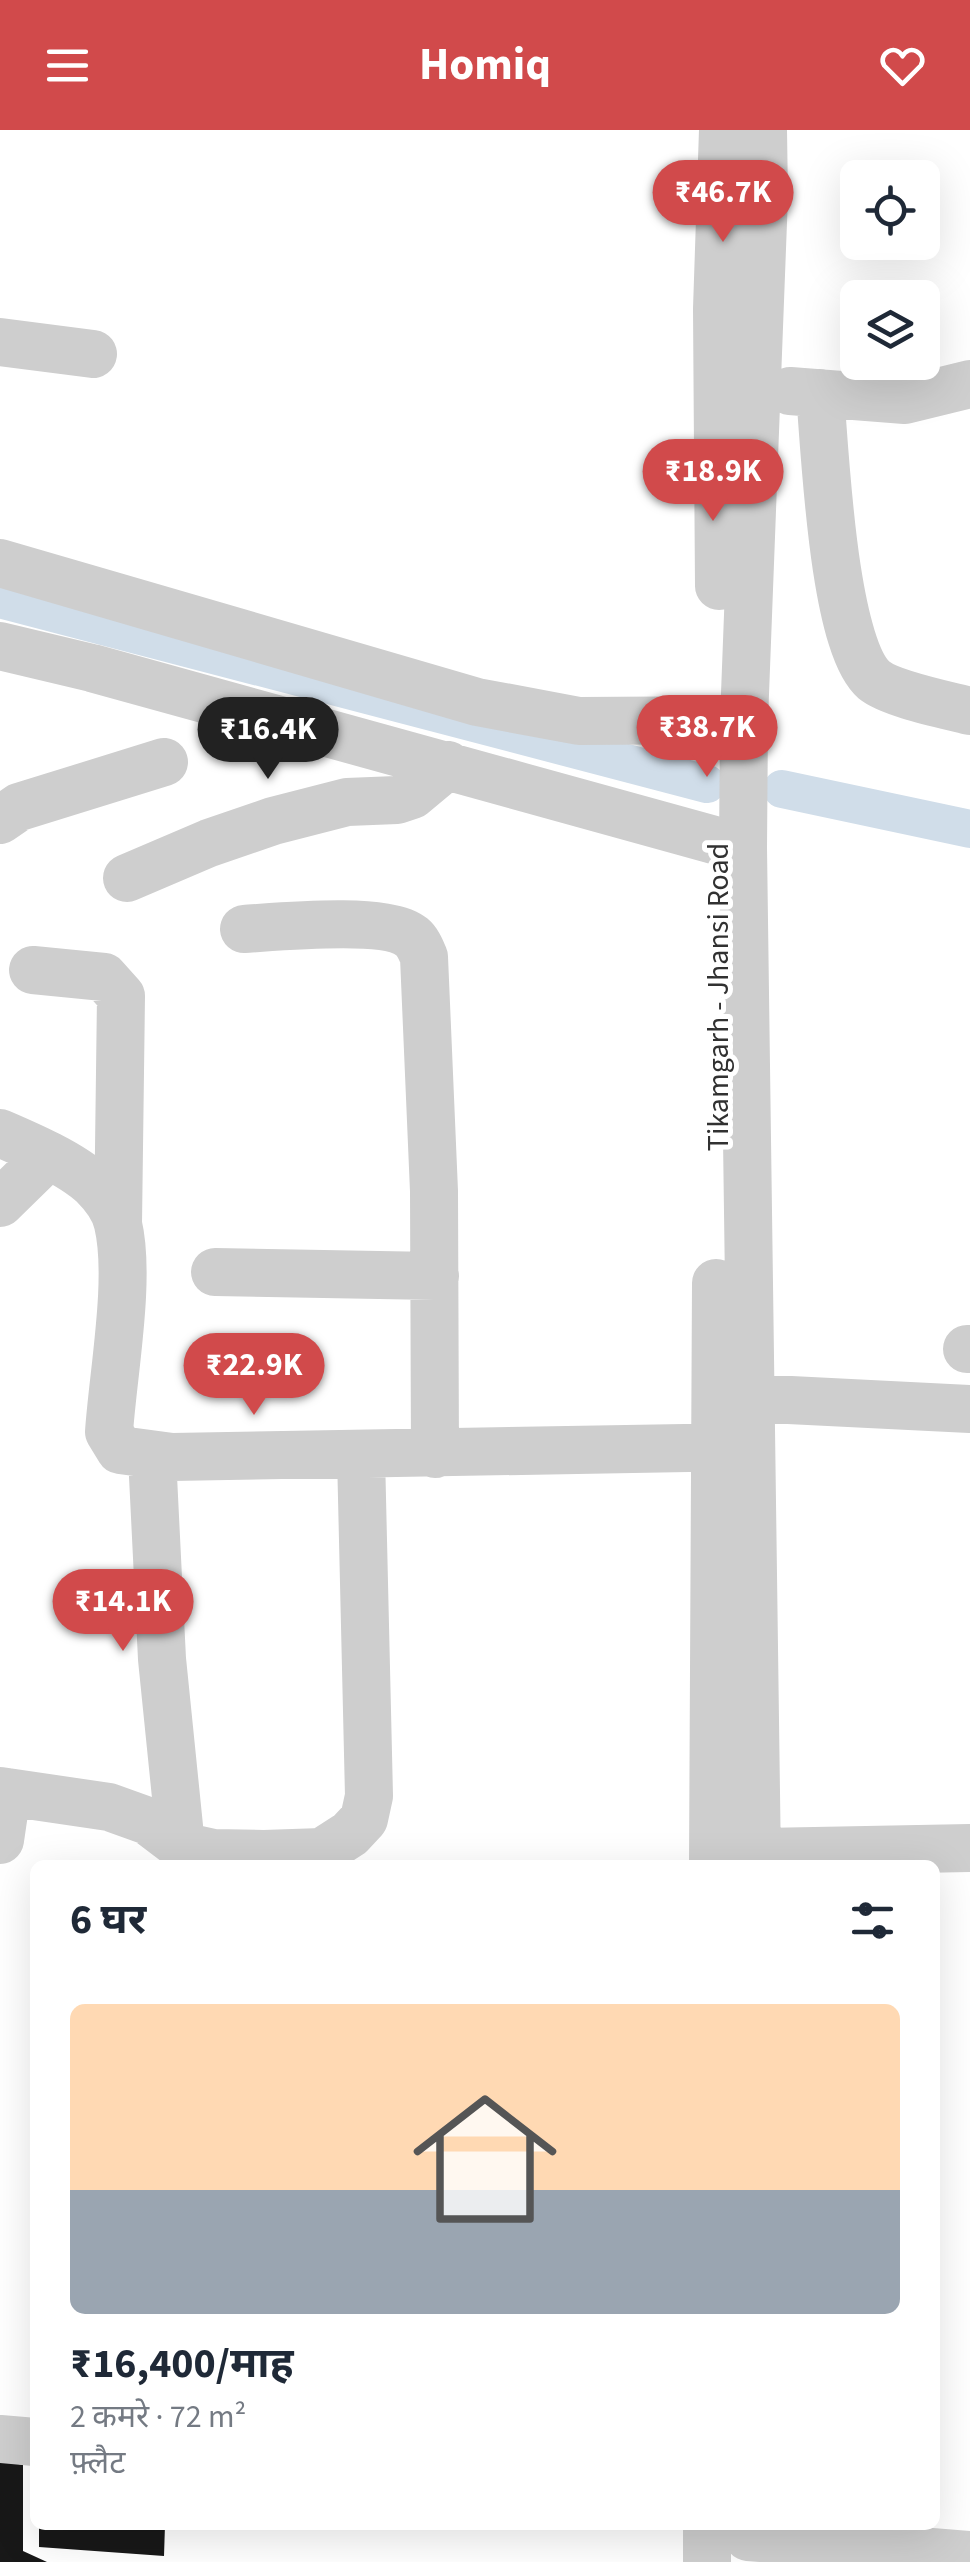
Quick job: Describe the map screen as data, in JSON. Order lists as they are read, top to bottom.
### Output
{
  "streets": {
    "street": ["Tikamgarh - Jhansi Road"]
  },
  "page": {
    "header": "Homiq",
    "price": [
      "₹46.7K",
      "₹18.9K",
      "₹38.7K",
      "₹16.4K",
      "₹22.9K",
      "₹14.1K"
    ],
    "heading": "6 घर",
    "list": [
      {
        "name": "₹16,400/माह",
        "note": "2 कमरे · 72 m² · फ़्लैट"
      }
    ]
  }
}
